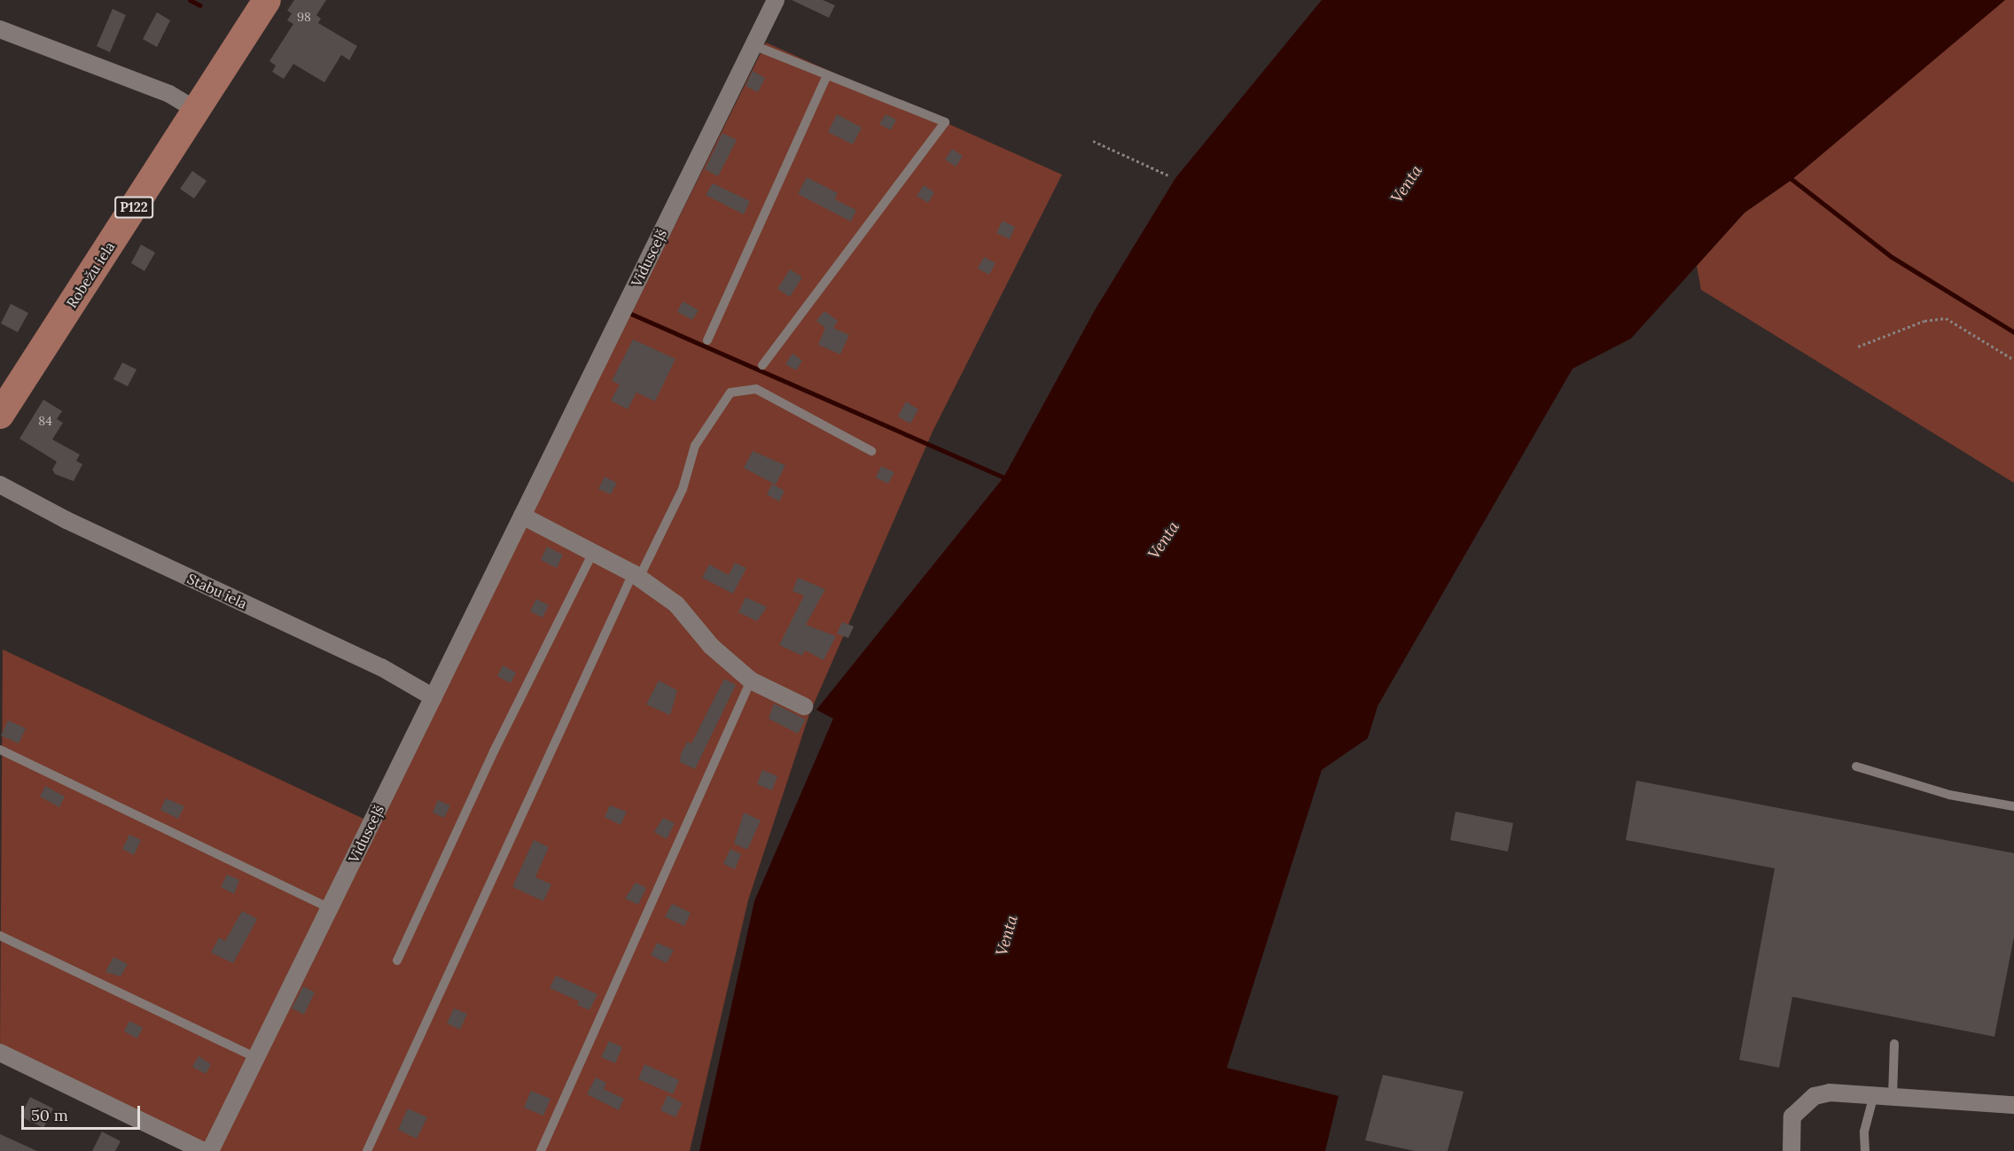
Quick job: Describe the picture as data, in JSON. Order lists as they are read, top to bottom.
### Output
{
  "streets": {
    "main road": ["P122", "Robežu iela"],
    "street": ["Vidusceļš", "Stabu iela"]
  },
  "crossings": [
    ["Vidusceļš", "Stabu iela"]
  ],
  "water": ["Venta"],
  "house_numbers": ["98", "84"],
  "scale_bar": "50 m"
}
